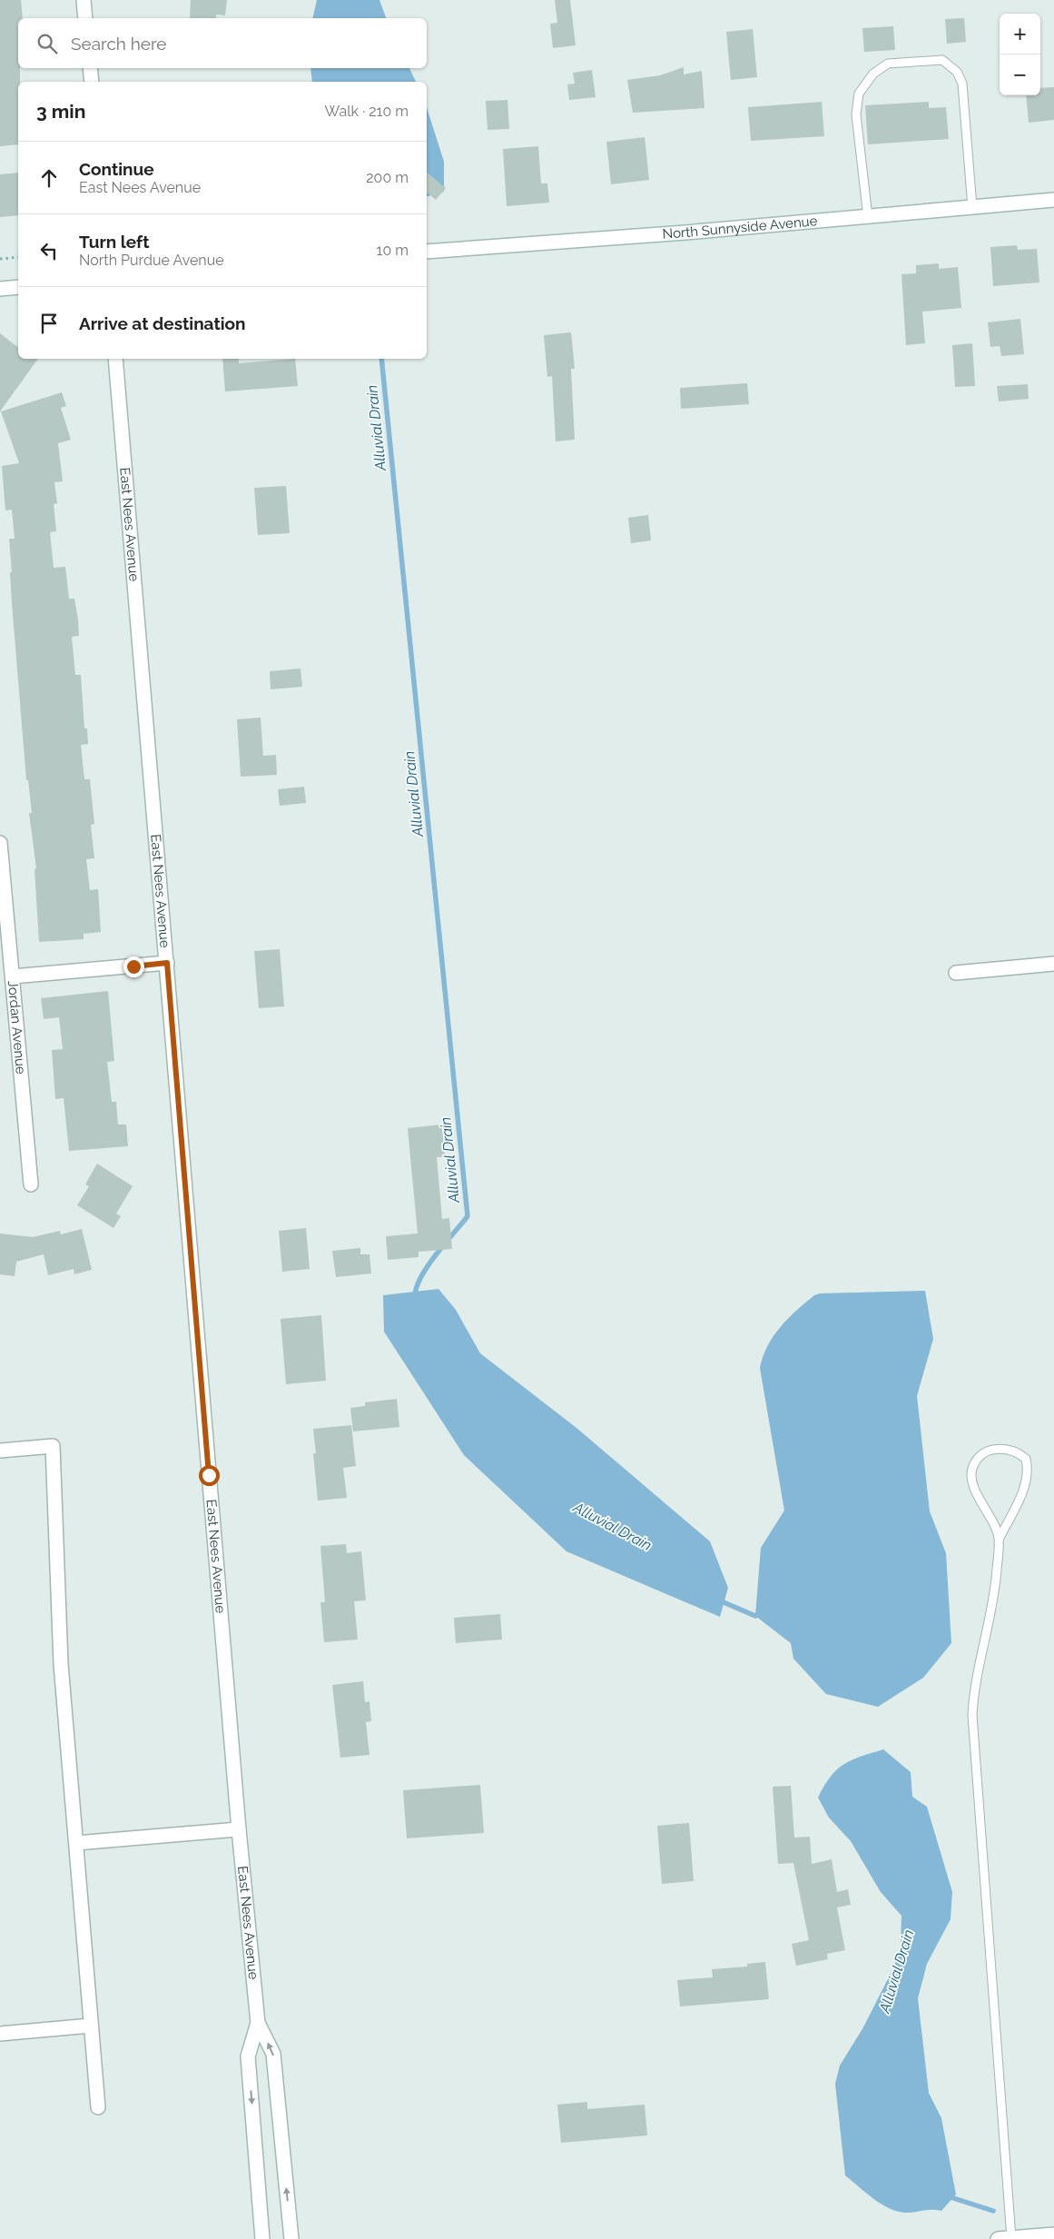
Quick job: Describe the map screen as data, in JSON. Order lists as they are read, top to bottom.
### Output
{
  "streets": {
    "main road": ["North Sunnyside Avenue", "East Nees Avenue", "Jordan Avenue"]
  },
  "water": ["Alluvial Drain"],
  "page": {
    "map_buttons": ["+", "−"],
    "search": "Search here",
    "heading": ["3 min", "Walk · 210 m"],
    "list": [
      ["Continue", "East Nees Avenue", "200 m"],
      ["Turn left", "North Purdue Avenue", "10 m"],
      "Arrive at destination"
    ]
  }
}
